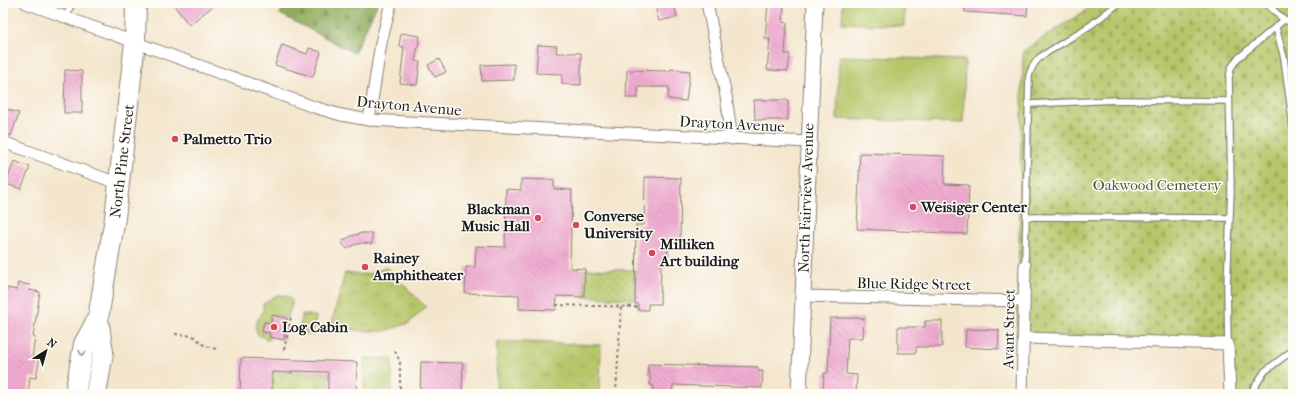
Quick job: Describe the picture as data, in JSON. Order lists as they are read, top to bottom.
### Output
{
  "streets": {
    "highway": ["North Pine Street"],
    "street": [
      "Drayton Avenue",
      "North Fairview Avenue",
      "Blue Ridge Street",
      "Avant Street"
    ]
  },
  "crossings": [
    ["Drayton Avenue", "North Pine Street"],
    ["Drayton Avenue", "North Fairview Avenue"],
    ["North Fairview Avenue", "Blue Ridge Street"],
    ["Blue Ridge Street", "Avant Street"]
  ],
  "parks": ["Oakwood Cemetery"],
  "places": [
    "Palmetto Trio",
    "Weisiger Center",
    "Blackman Music Hall",
    "Converse University",
    "Milliken Art building",
    "Rainey Amphitheater",
    "Log Cabin"
  ],
  "north": "top right"
}
